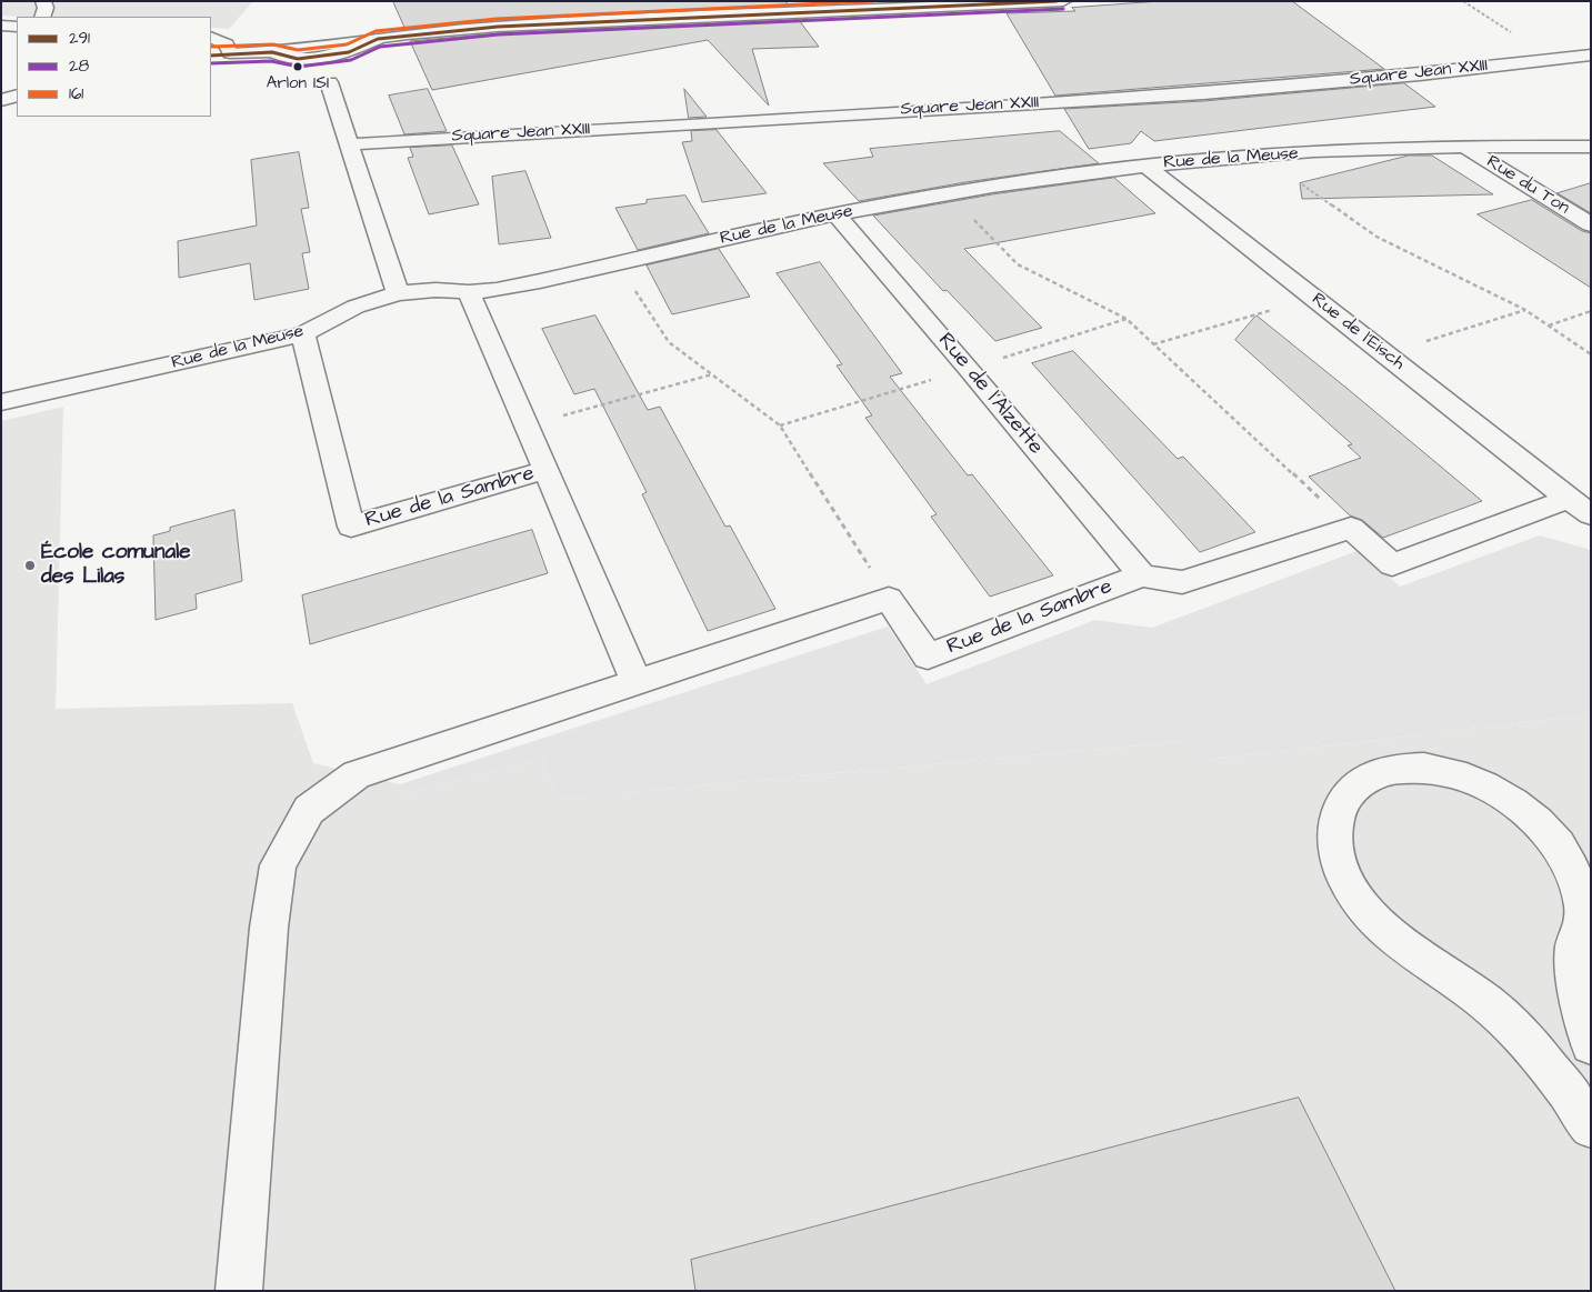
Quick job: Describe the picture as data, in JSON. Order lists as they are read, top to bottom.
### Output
{
  "streets": {
    "street": [
      "Square Jean XXIII",
      "Rue de la Meuse",
      "Rue du Ton",
      "Rue de l'Eisch",
      "Rue de l'Alzette",
      "Rue de la Sambre"
    ]
  },
  "crossings": [
    ["Rue de la Meuse", "Rue du Ton"],
    ["Rue de la Meuse", "Rue de l'Eisch"],
    ["Rue de la Meuse", "Rue de l'Alzette"],
    ["Rue de la Meuse", "Rue de la Sambre"],
    ["Rue de l'Alzette", "Rue de la Sambre"]
  ],
  "places": ["Arlon ISI", "École comunale des Lilas"],
  "lines": ["transit line 291", "transit line 161", "transit line 28"],
  "legend": ["291", "28", "161"]
}
